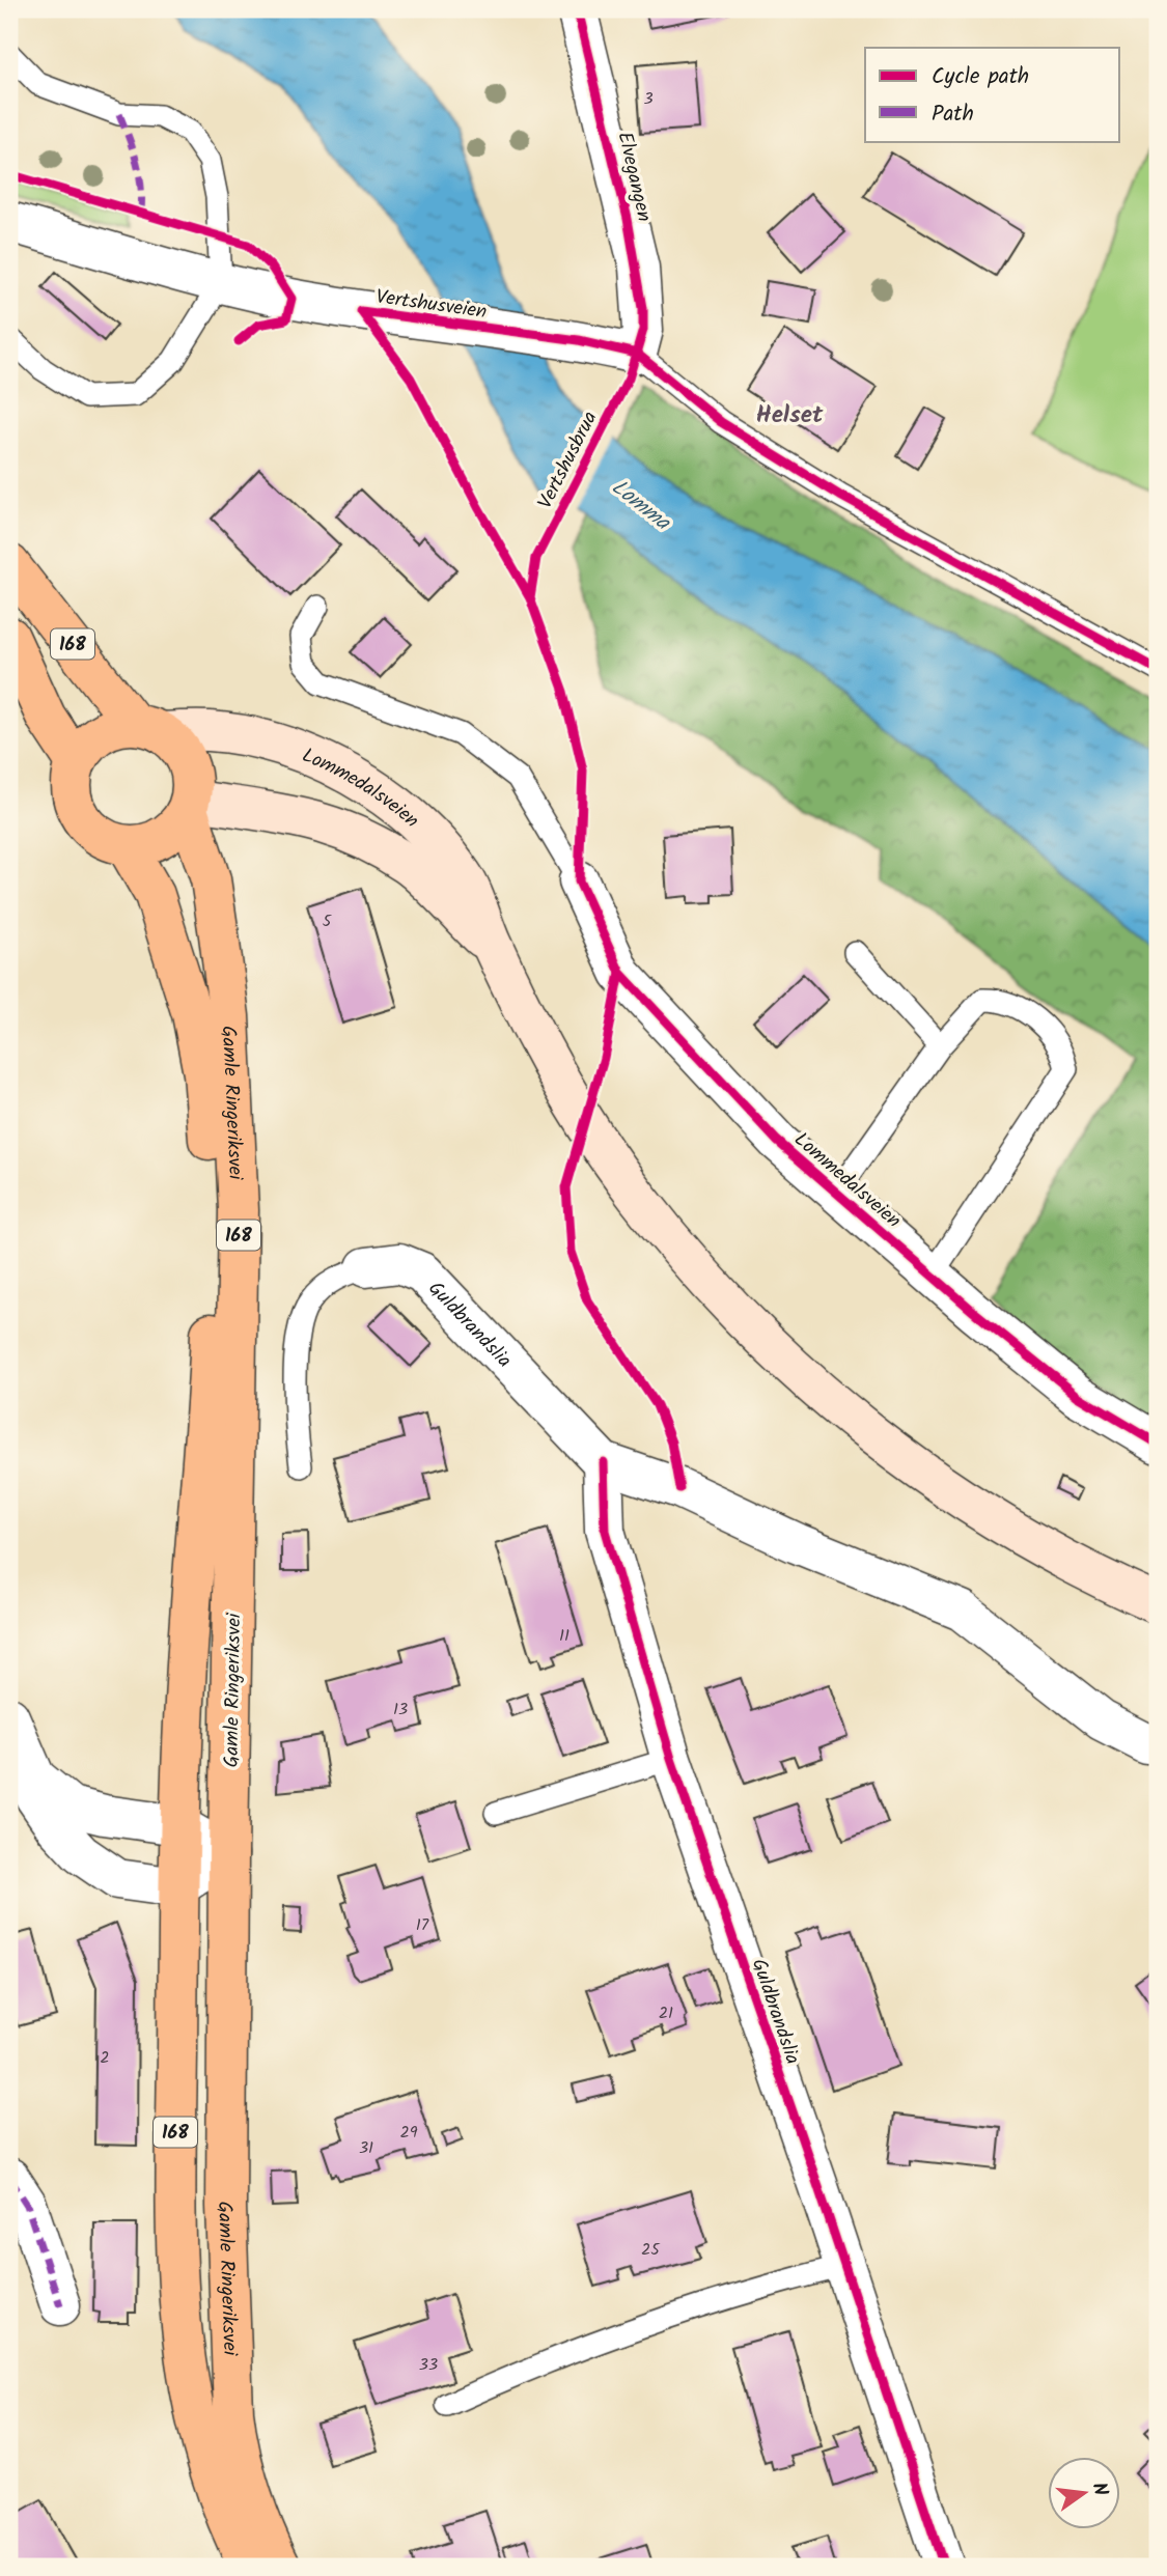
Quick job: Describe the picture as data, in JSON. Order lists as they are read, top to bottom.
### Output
{
  "streets": {
    "main road": ["168", "Lommedalsveien", "Gamle Ringeriksvei"],
    "street": ["Elvegangen", "Vertshusveien", "Guldbrandslia"],
    "cycle path": ["Vertshusbrua"]
  },
  "crossings": [
    ["Elvegangen", "Vertshusveien"],
    ["168", "Lommedalsveien"],
    ["168", "Gamle Ringeriksvei"],
    ["Lommedalsveien", "Gamle Ringeriksvei"]
  ],
  "districts": ["Helset"],
  "water": ["Lomma"],
  "house_numbers": [
    "3",
    "5",
    "11",
    "13",
    "17",
    "21",
    "2",
    "29",
    "31",
    "25",
    "33"
  ],
  "legend": ["Cycle path", "Path"],
  "north": "right"
}
